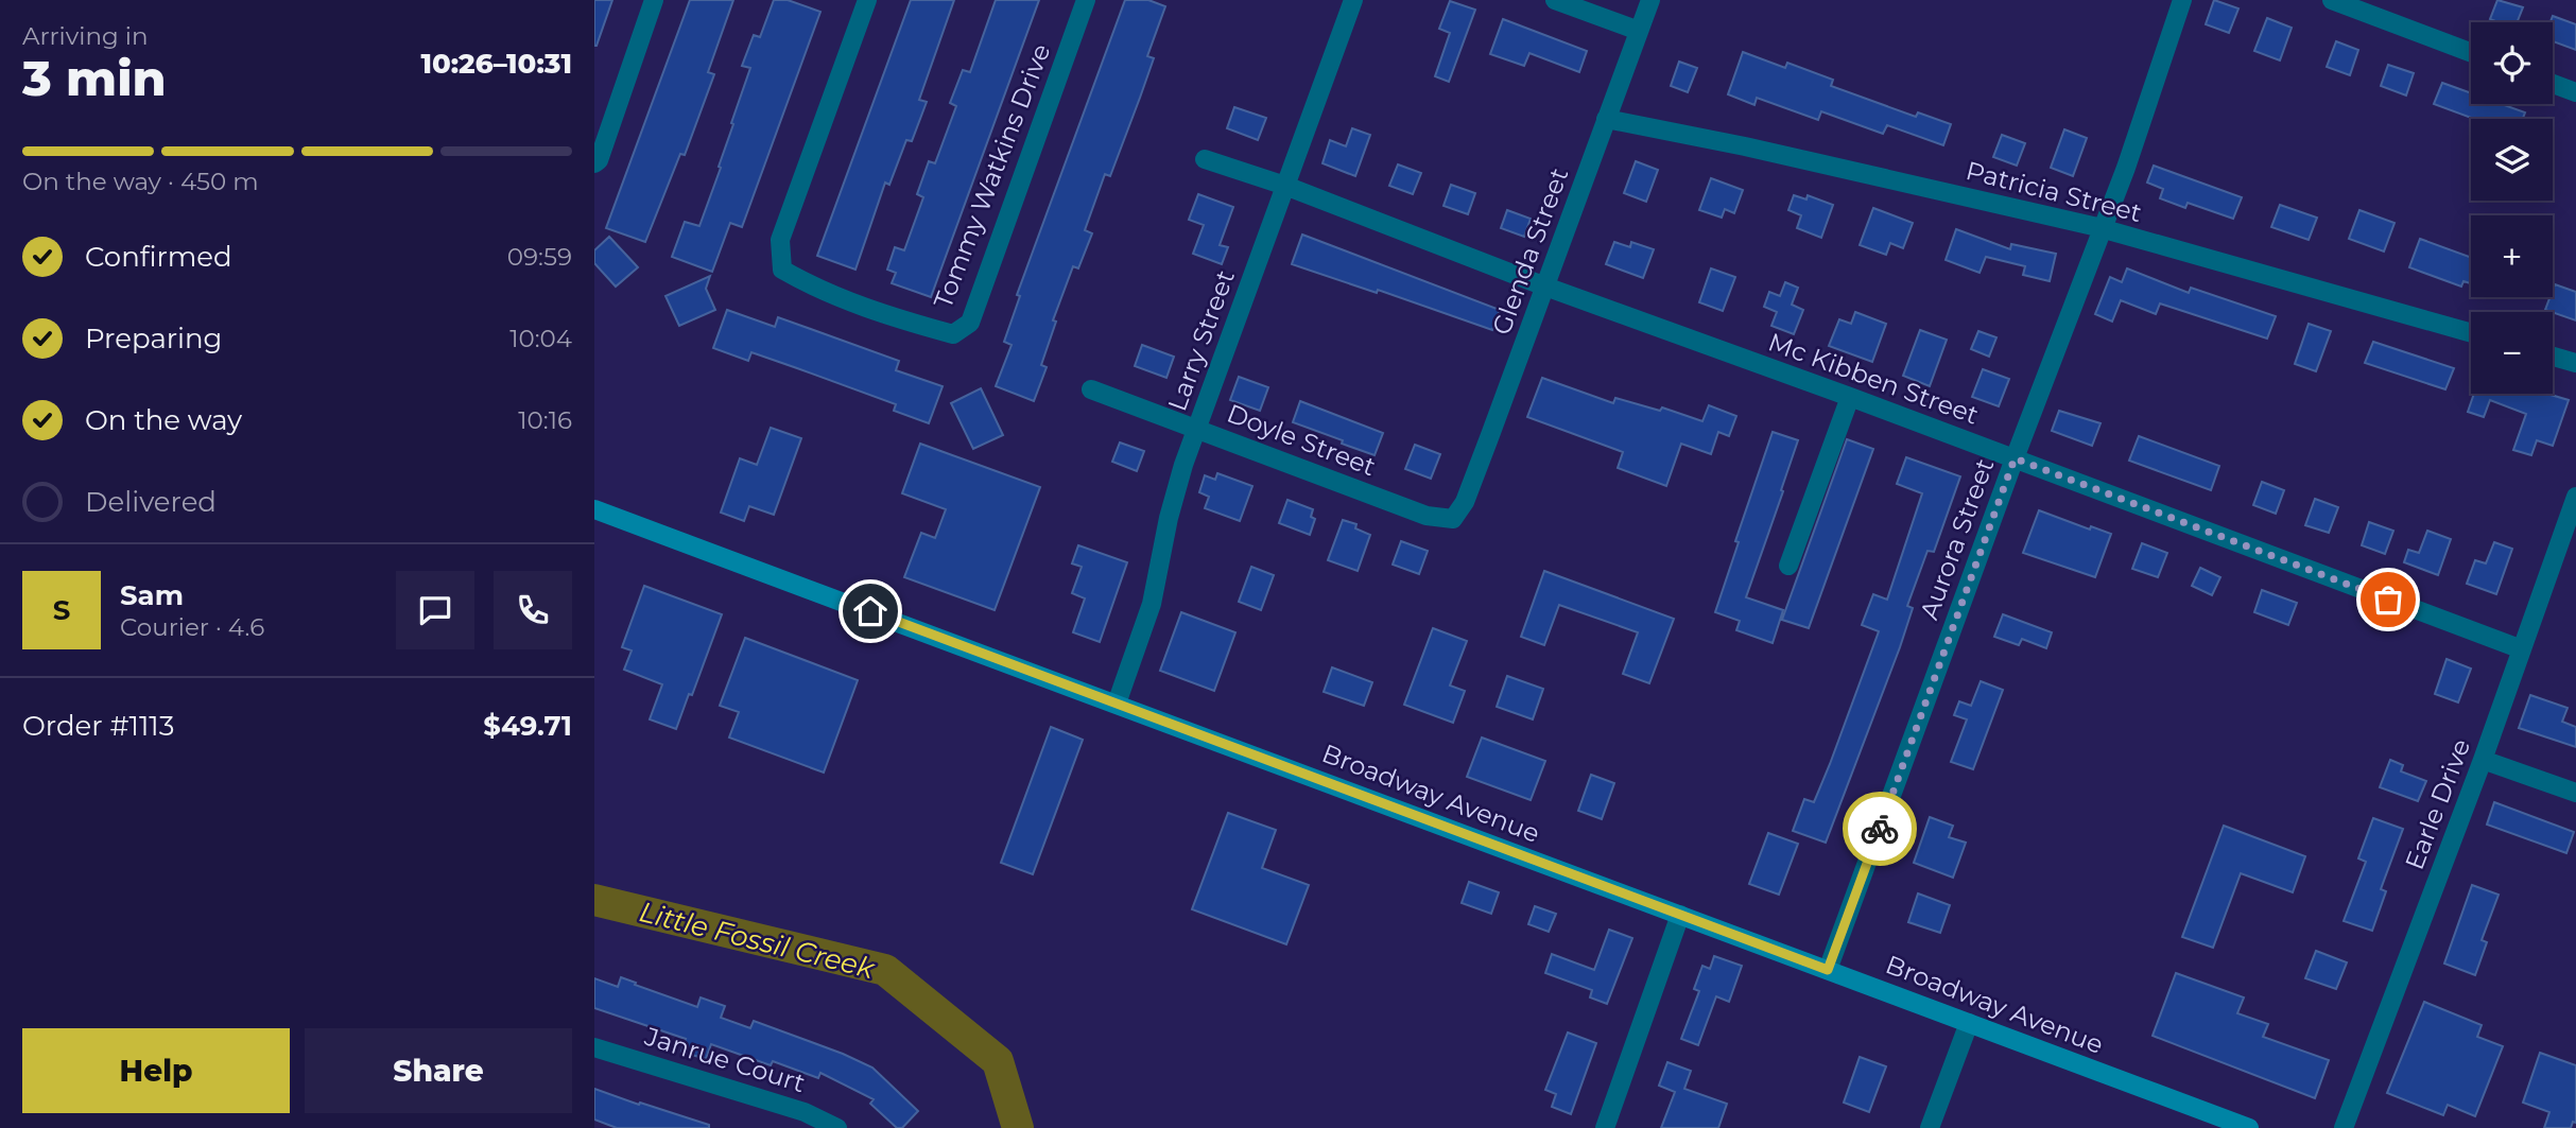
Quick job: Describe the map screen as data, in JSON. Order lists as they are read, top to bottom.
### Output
{
  "streets": {
    "main road": ["Broadway Avenue"],
    "street": [
      "Tommy Watkins Drive",
      "Patricia Street",
      "Glenda Street",
      "Larry Street",
      "Mc Kibben Street",
      "Doyle Street",
      "Aurora Street",
      "Earle Drive",
      "Janrue Court"
    ]
  },
  "crossings": [
    ["Patricia Street", "Glenda Street"],
    ["Patricia Street", "Aurora Street"],
    ["Glenda Street", "Mc Kibben Street"],
    ["Glenda Street", "Doyle Street"],
    ["Larry Street", "Mc Kibben Street"],
    ["Larry Street", "Doyle Street"],
    ["Larry Street", "Broadway Avenue"],
    ["Mc Kibben Street", "Aurora Street"],
    ["Mc Kibben Street", "Earle Drive"],
    ["Aurora Street", "Broadway Avenue"]
  ],
  "water": ["Little Fossil Creek"],
  "page": {
    "heading": ["3 min", "Arriving in", "10:26–10:31"],
    "panel": [
      "Sam",
      "Courier · 4.6",
      "Order #1113",
      "$49.71"
    ],
    "map_buttons": ["+", "−"],
    "bar": "On the way · 450 m",
    "list": [
      ["Confirmed", "09:59"],
      ["Preparing", "10:04"],
      ["On the way", "10:16"],
      "Delivered"
    ],
    "round": "S",
    "buttons": ["Help", "Share"]
  }
}
